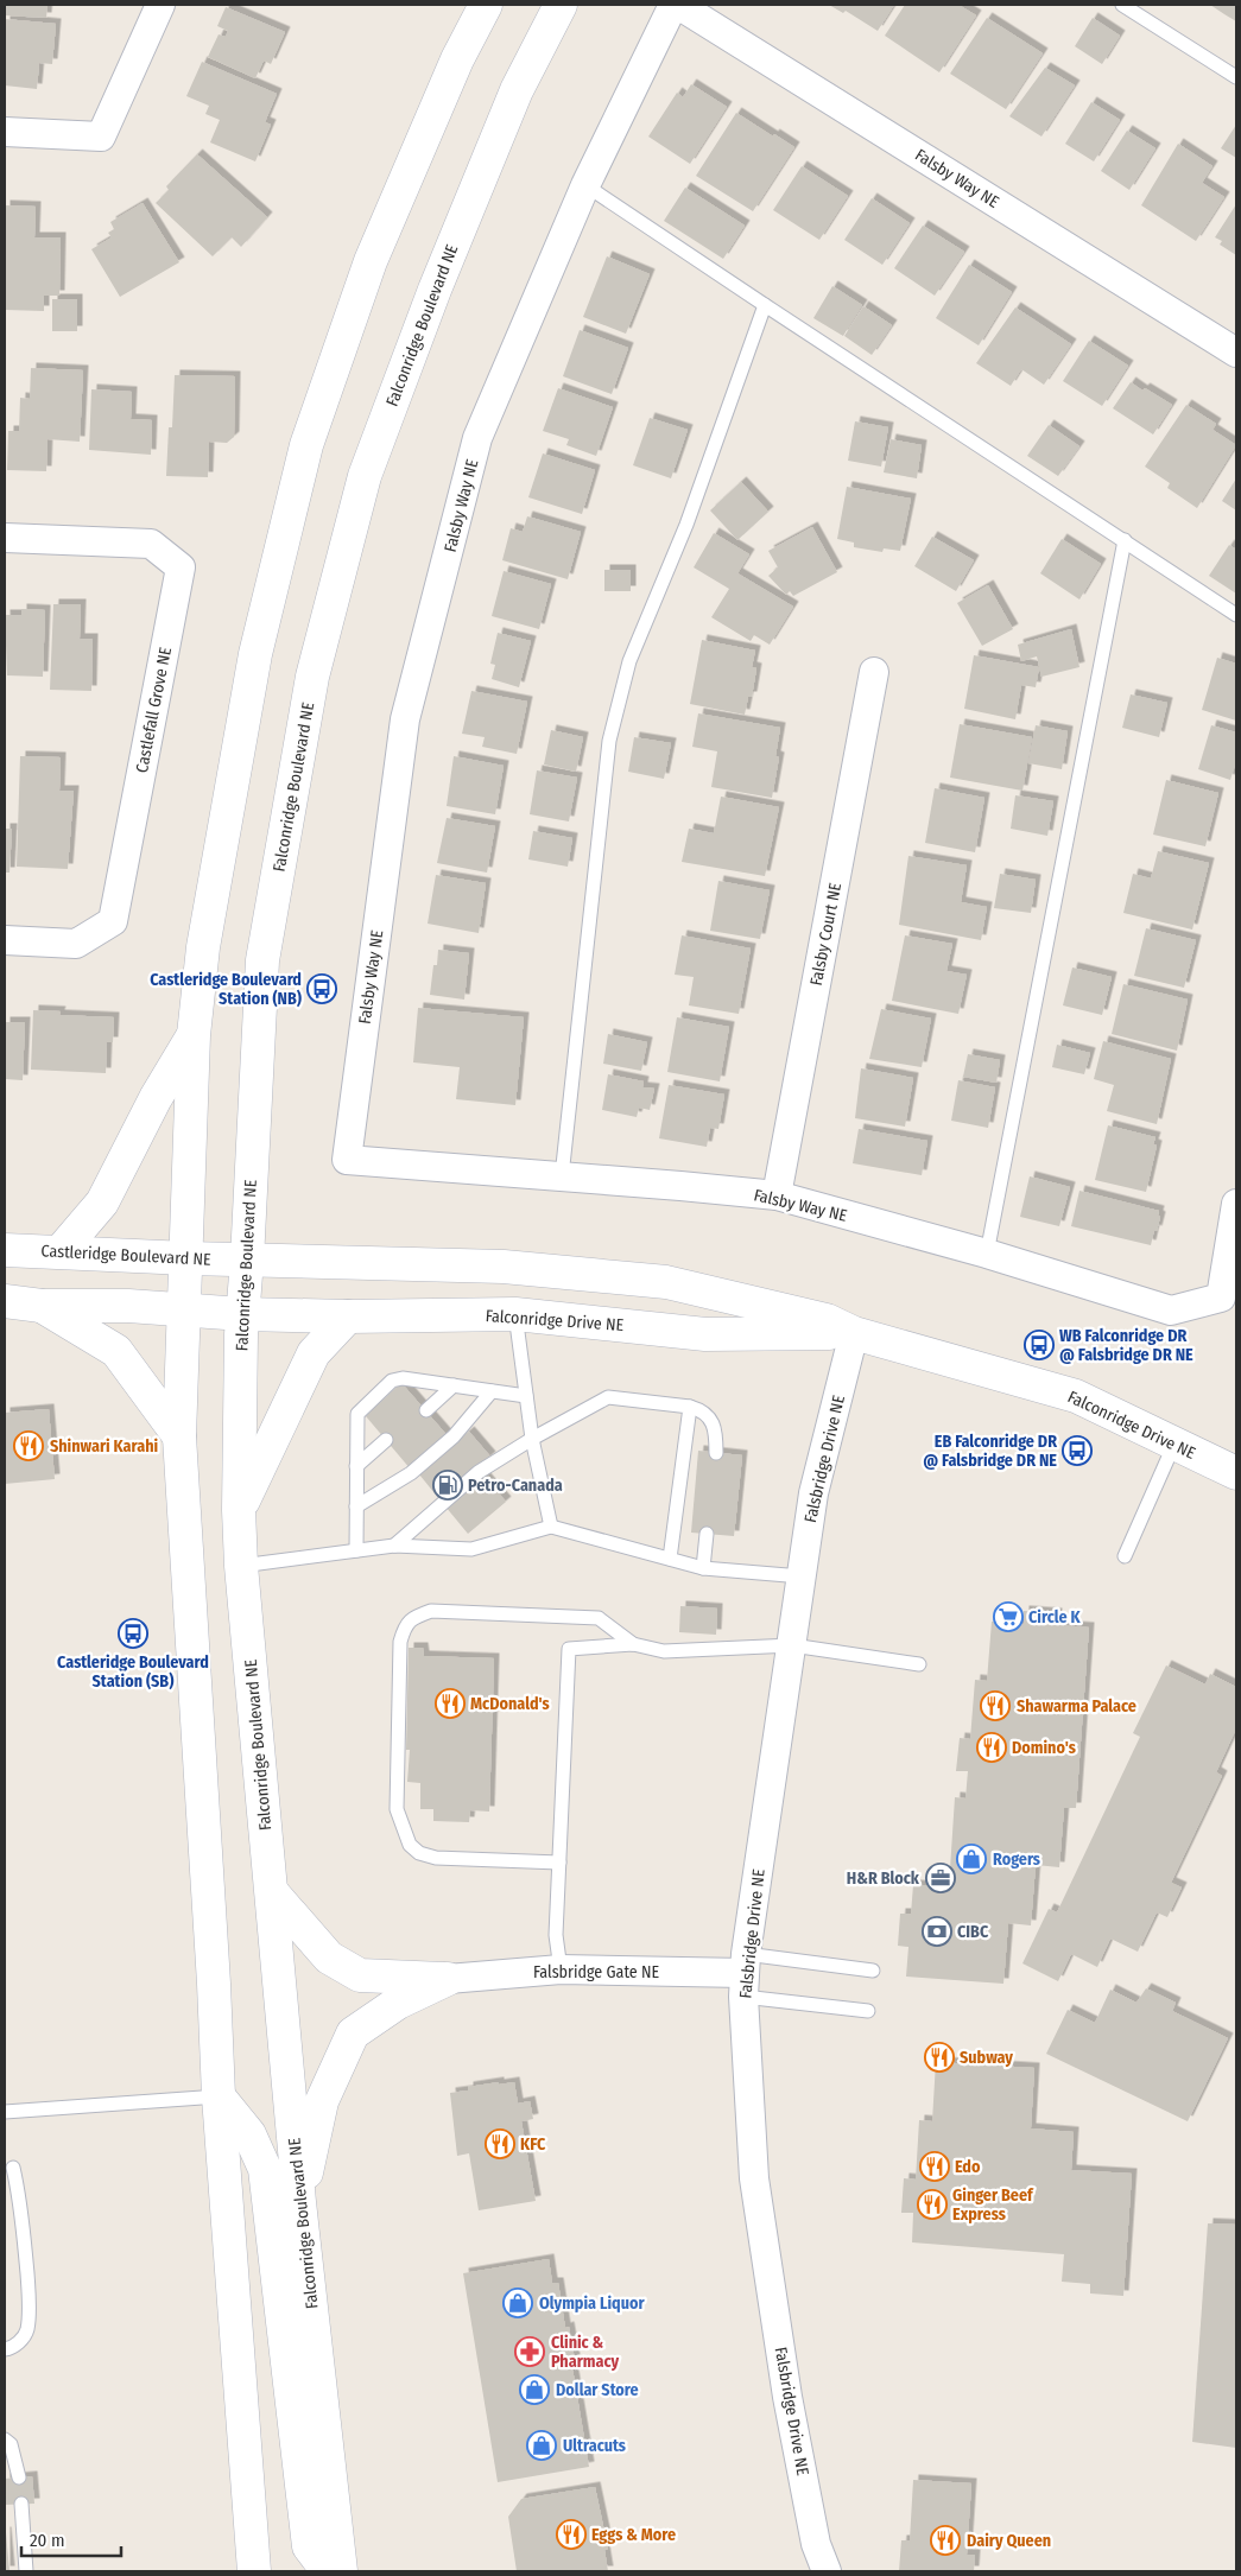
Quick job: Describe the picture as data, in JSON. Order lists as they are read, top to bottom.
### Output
{
  "streets": {
    "main road": ["Falconridge Boulevard NE", "Castleridge Boulevard NE", "Falconridge Drive NE"],
    "street": [
      "Falsby Way NE",
      "Castlefall Grove NE",
      "Falsby Court NE",
      "Falsbridge Drive NE",
      "Falsbridge Gate NE"
    ]
  },
  "crossings": [
    ["Falsby Way NE", "Falsby Court NE"],
    ["Falconridge Boulevard NE", "Castleridge Boulevard NE"],
    ["Falconridge Boulevard NE", "Falconridge Drive NE"],
    ["Castleridge Boulevard NE", "Falconridge Drive NE"],
    ["Falconridge Drive NE", "Falsbridge Drive NE"],
    ["Falsbridge Drive NE", "Falsbridge Gate NE"]
  ],
  "places": {
    "bus stop": [
      "Castleridge Boulevard Station (NB)",
      "WB Falconridge DR @ Falsbridge DR NE",
      "EB Falconridge DR @ Falsbridge DR NE",
      "Castleridge Boulevard Station (SB)"
    ],
    "restaurant": [
      "Shinwari Karahi",
      "McDonald's",
      "Shawarma Palace",
      "Domino's",
      "Subway",
      "KFC",
      "Edo",
      "Ginger Beef Express",
      "Eggs & More",
      "Dairy Queen"
    ],
    "fuel station": ["Petro-Canada"],
    "supermarket": ["Circle K"],
    "shop": [
      "Rogers",
      "Olympia Liquor",
      "Dollar Store",
      "Ultracuts"
    ],
    "office": ["H&R Block"],
    "bank": ["CIBC"],
    "pharmacy": ["Clinic & Pharmacy"]
  },
  "scale_bar": "20 m"
}
